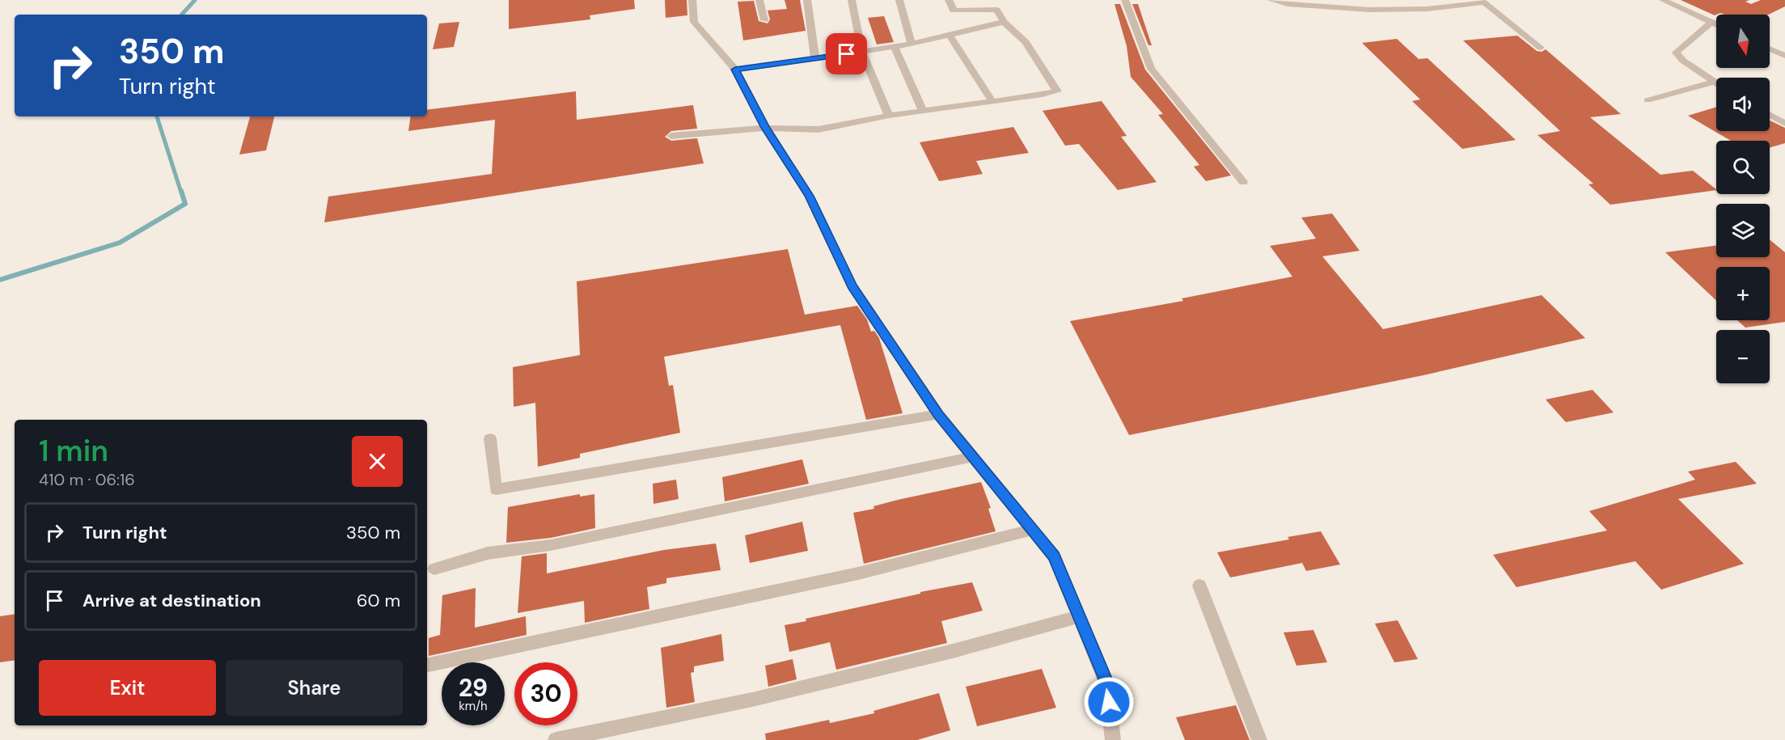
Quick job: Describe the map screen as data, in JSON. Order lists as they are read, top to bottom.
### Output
{
  "north": "bottom",
  "page": {
    "map_buttons": ["+", "−"],
    "turn": ["350 m", "Turn right"],
    "heading": ["1 min", "410 m · 06:16"],
    "list": [
      {
        "name": "Turn right",
        "value": "350 m"
      },
      {
        "name": "Arrive at destination",
        "value": "60 m"
      }
    ],
    "buttons": ["Exit", "Share"],
    "speed": "29 km/h",
    "limit": "30"
  }
}
